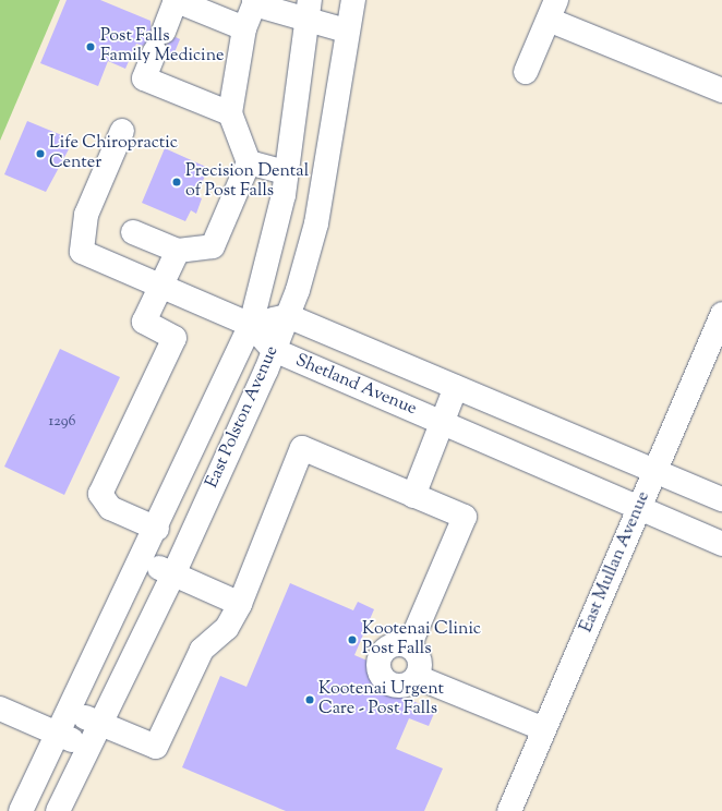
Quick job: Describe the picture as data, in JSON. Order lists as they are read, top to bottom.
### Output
{
  "streets": {
    "street": ["Shetland Avenue", "East Polston Avenue", "East Mullan Avenue"]
  },
  "crossings": [
    ["Shetland Avenue", "East Polston Avenue"],
    ["Shetland Avenue", "East Mullan Avenue"]
  ],
  "places": [
    "Post Falls Family Medicine",
    "Life Chiropractic Center",
    "Precision Dental of Post Falls",
    "Kootenai Clinic Post Falls",
    "Kootenai Urgent Care - Post Falls"
  ],
  "house_numbers": ["1296"]
}
